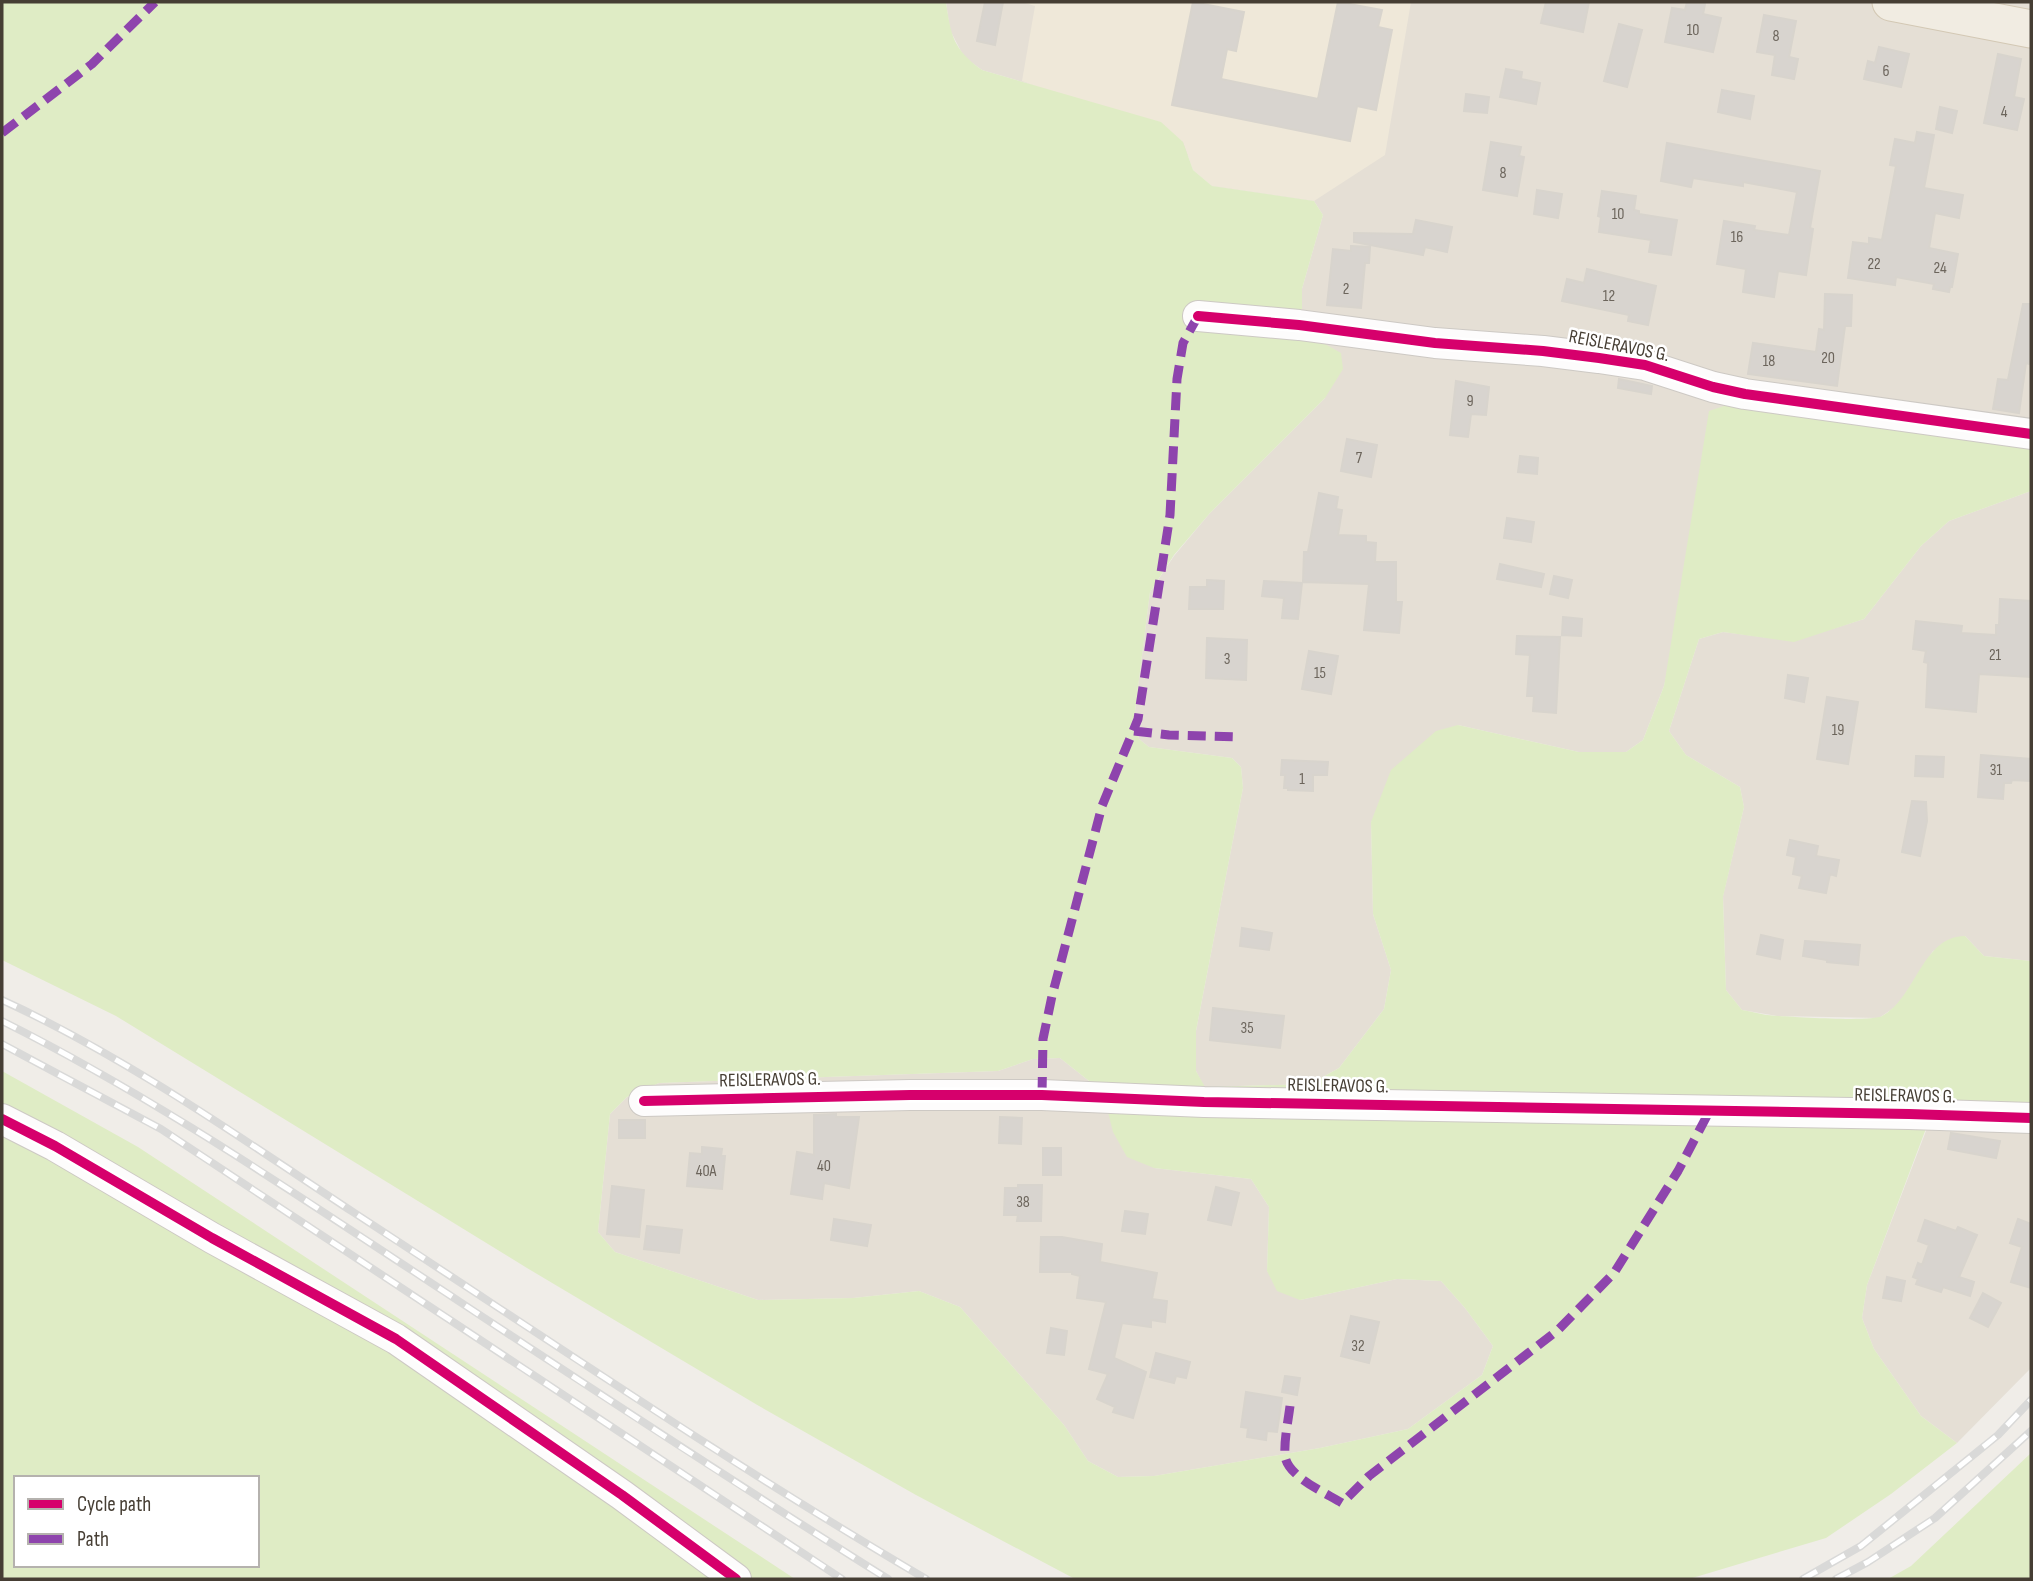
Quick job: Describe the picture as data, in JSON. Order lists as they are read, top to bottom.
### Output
{
  "streets": {
    "street": ["REISLERAVOS G."]
  },
  "house_numbers": [
    "10",
    "8",
    "6",
    "4",
    "8",
    "10",
    "16",
    "22",
    "24",
    "2",
    "12",
    "20",
    "18",
    "9",
    "7",
    "21",
    "3",
    "15",
    "19",
    "31",
    "1",
    "35",
    "40",
    "40A",
    "38",
    "32"
  ],
  "legend": ["Cycle path", "Path"]
}
